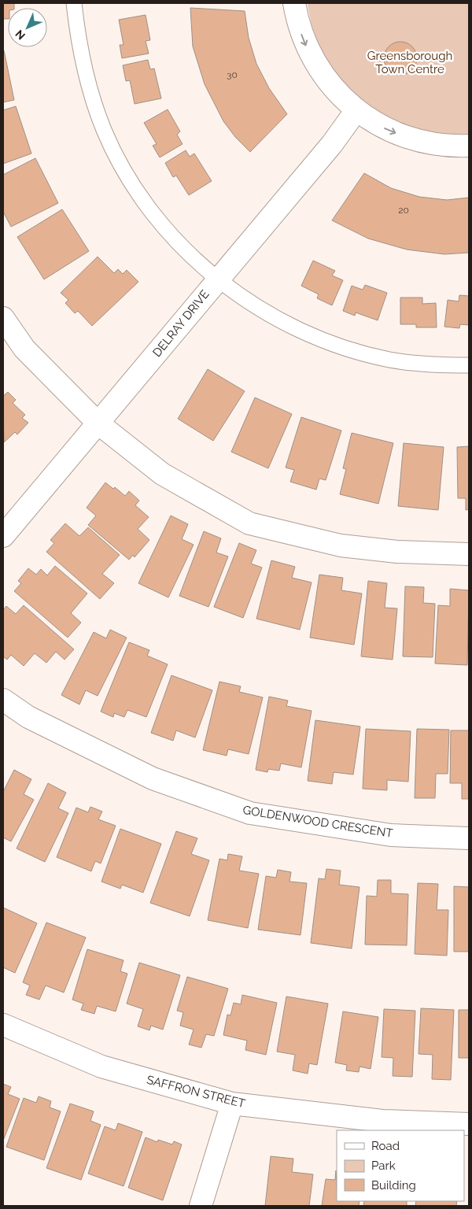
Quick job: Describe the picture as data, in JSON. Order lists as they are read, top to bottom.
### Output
{
  "streets": {
    "street": ["DELRAY DRIVE", "GOLDENWOOD CRESCENT", "SAFFRON STREET"]
  },
  "parks": ["Greensborough Town Centre"],
  "house_numbers": ["30", "20"],
  "legend": ["Road", "Park", "Building"],
  "north": "bottom left"
}
